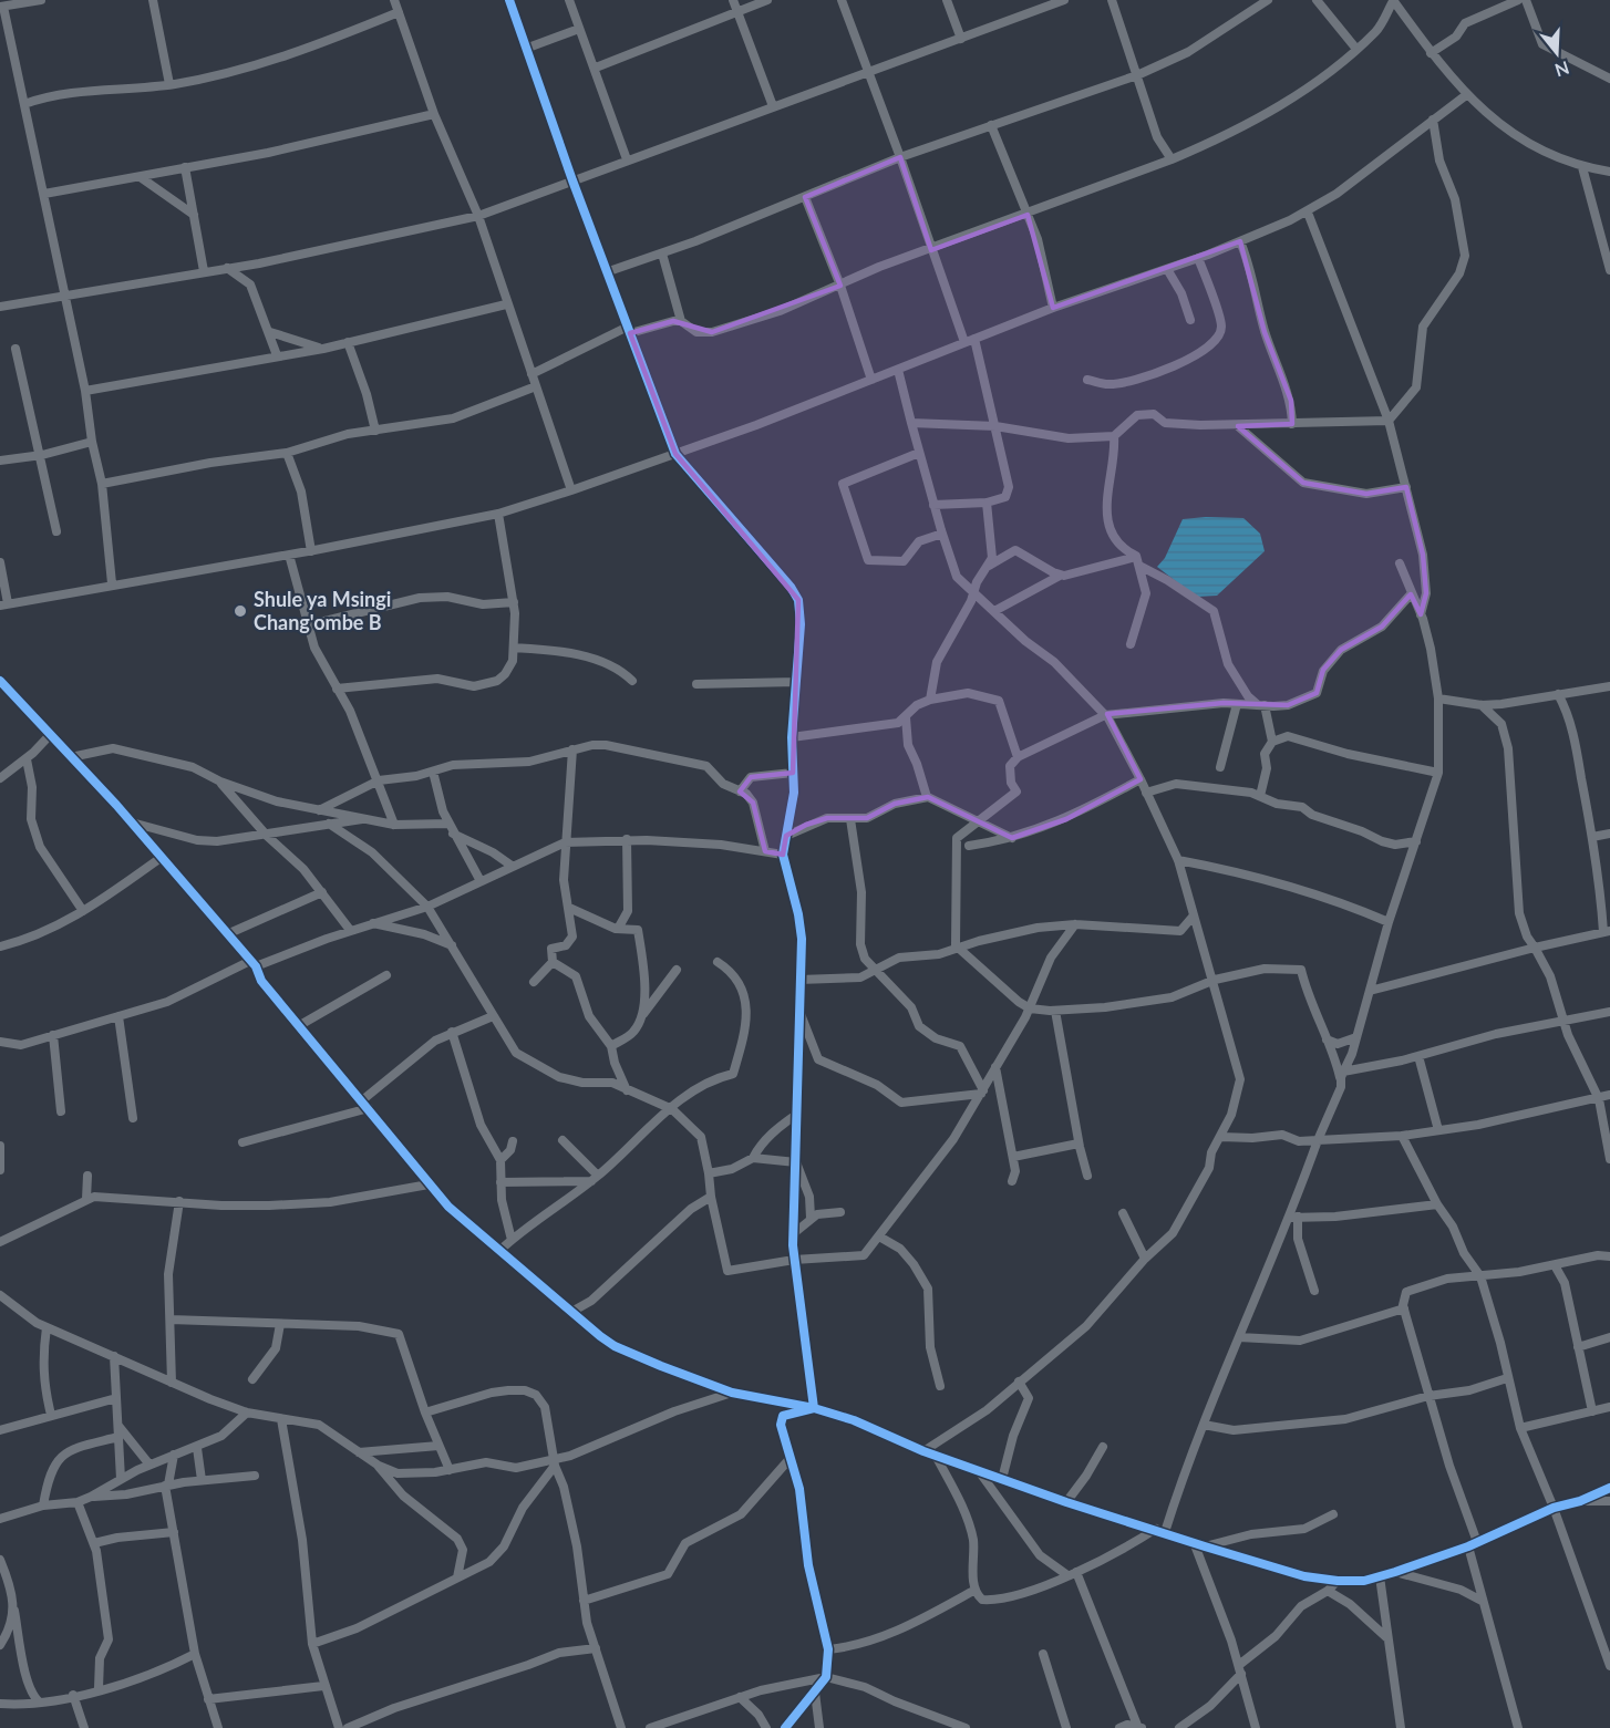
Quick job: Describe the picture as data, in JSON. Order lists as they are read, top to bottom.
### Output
{
  "places": ["Shule ya Msingi Chang'ombe B"],
  "north": "bottom"
}
